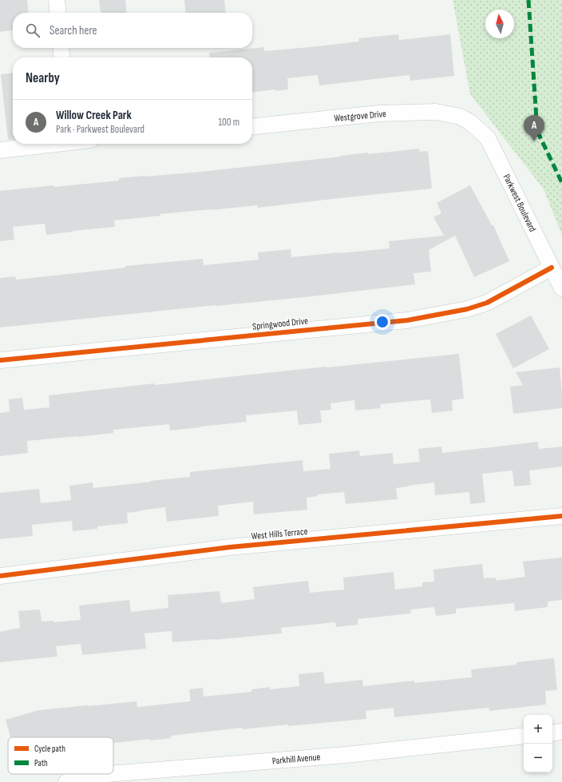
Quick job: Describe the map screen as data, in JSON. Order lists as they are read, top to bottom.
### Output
{
  "streets": {
    "street": [
      "Westgrove Drive",
      "Parkwest Boulevard",
      "Springwood Drive",
      "West Hills Terrace",
      "Parkhill Avenue"
    ]
  },
  "crossings": [
    ["Westgrove Drive", "Parkwest Boulevard"],
    ["Parkwest Boulevard", "Springwood Drive"]
  ],
  "legend": ["Cycle path", "Path"],
  "north": "top",
  "page": {
    "search": "Search here",
    "heading": "Nearby",
    "list": [
      {
        "mark": "A",
        "name": "Willow Creek Park",
        "note": "Park · Parkwest Boulevard",
        "value": "100 m"
      }
    ],
    "pins": "A",
    "map_buttons": ["+", "−"]
  }
}
